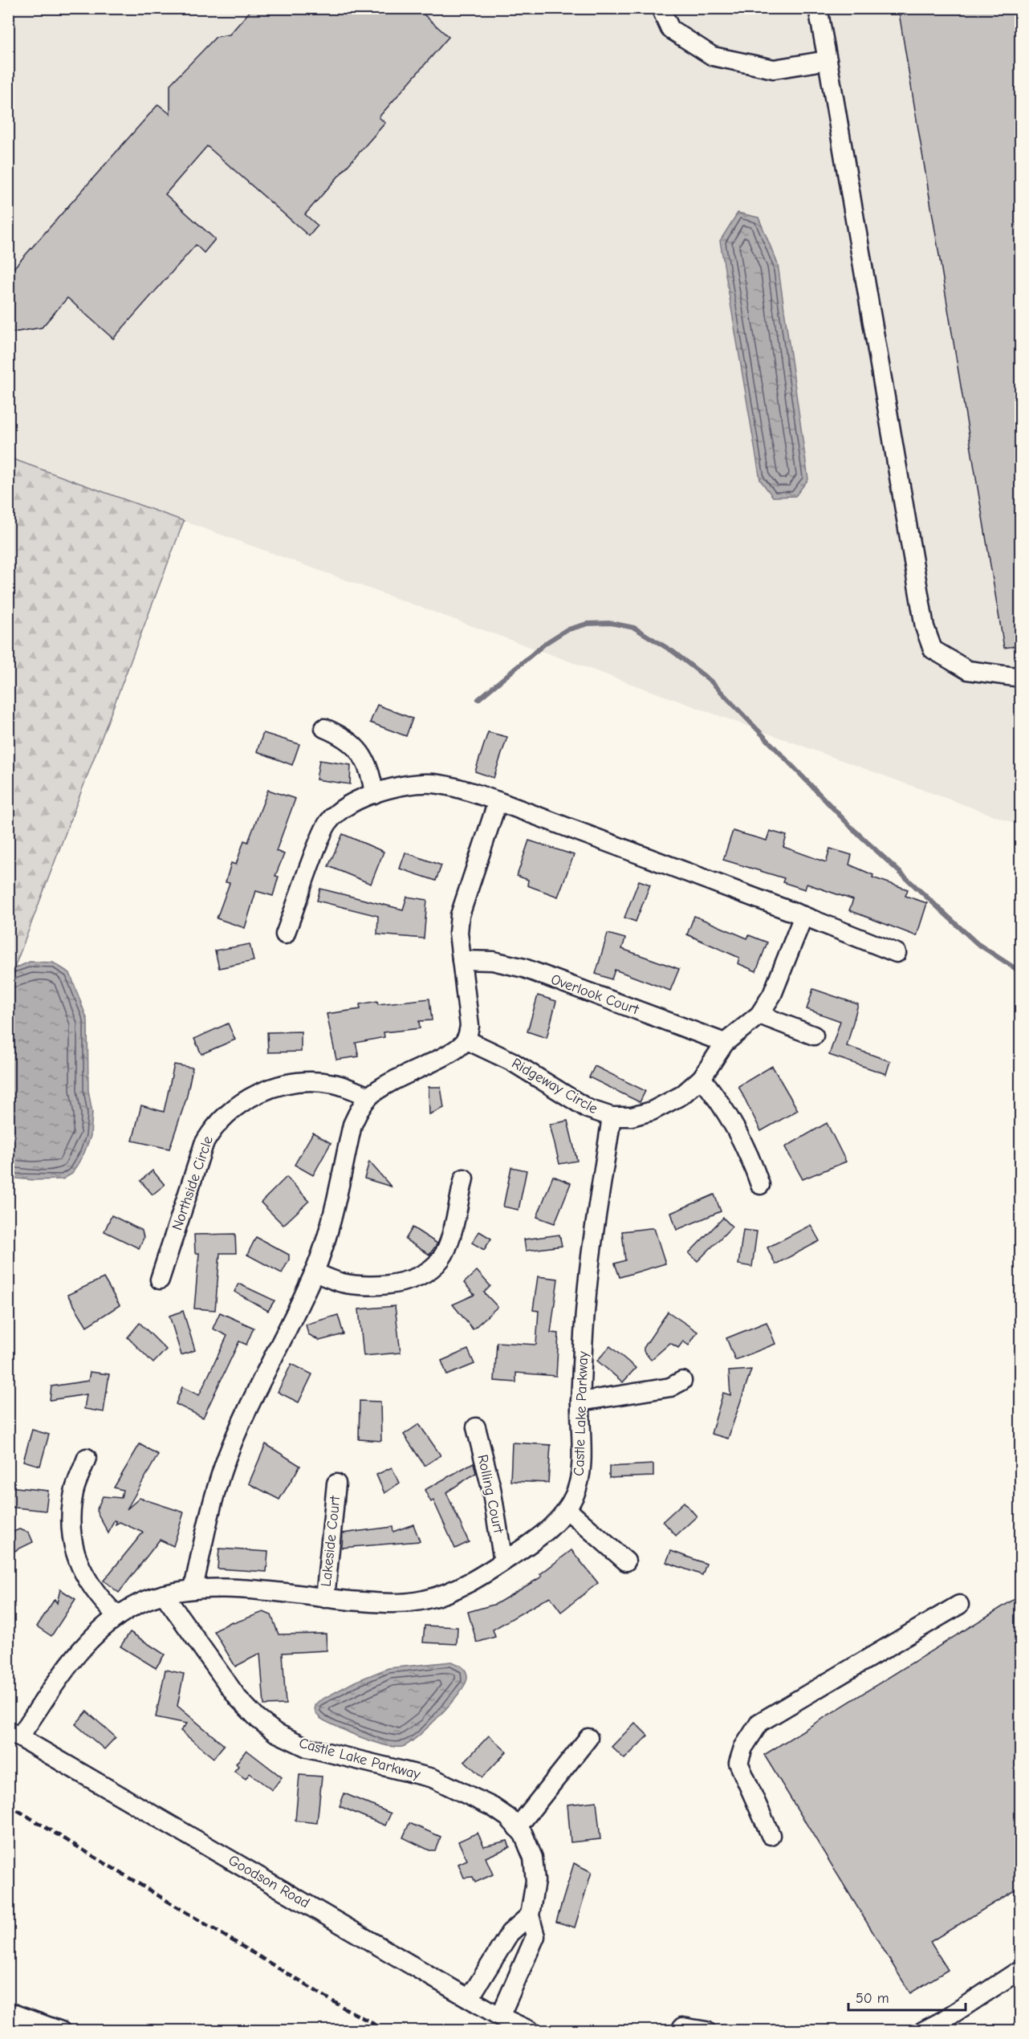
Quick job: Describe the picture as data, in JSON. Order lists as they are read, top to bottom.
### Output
{
  "streets": {
    "street": [
      "Overlook Court",
      "Ridgeway Circle",
      "Northside Circle",
      "Castle Lake Parkway",
      "Rolling Court",
      "Lakeside Court",
      "Goodson Road"
    ]
  },
  "crossings": [
    ["Overlook Court", "Ridgeway Circle"],
    ["Ridgeway Circle", "Castle Lake Parkway"],
    ["Castle Lake Parkway", "Rolling Court"],
    ["Castle Lake Parkway", "Lakeside Court"],
    ["Castle Lake Parkway", "Goodson Road"]
  ],
  "scale_bar": "50 m"
}
